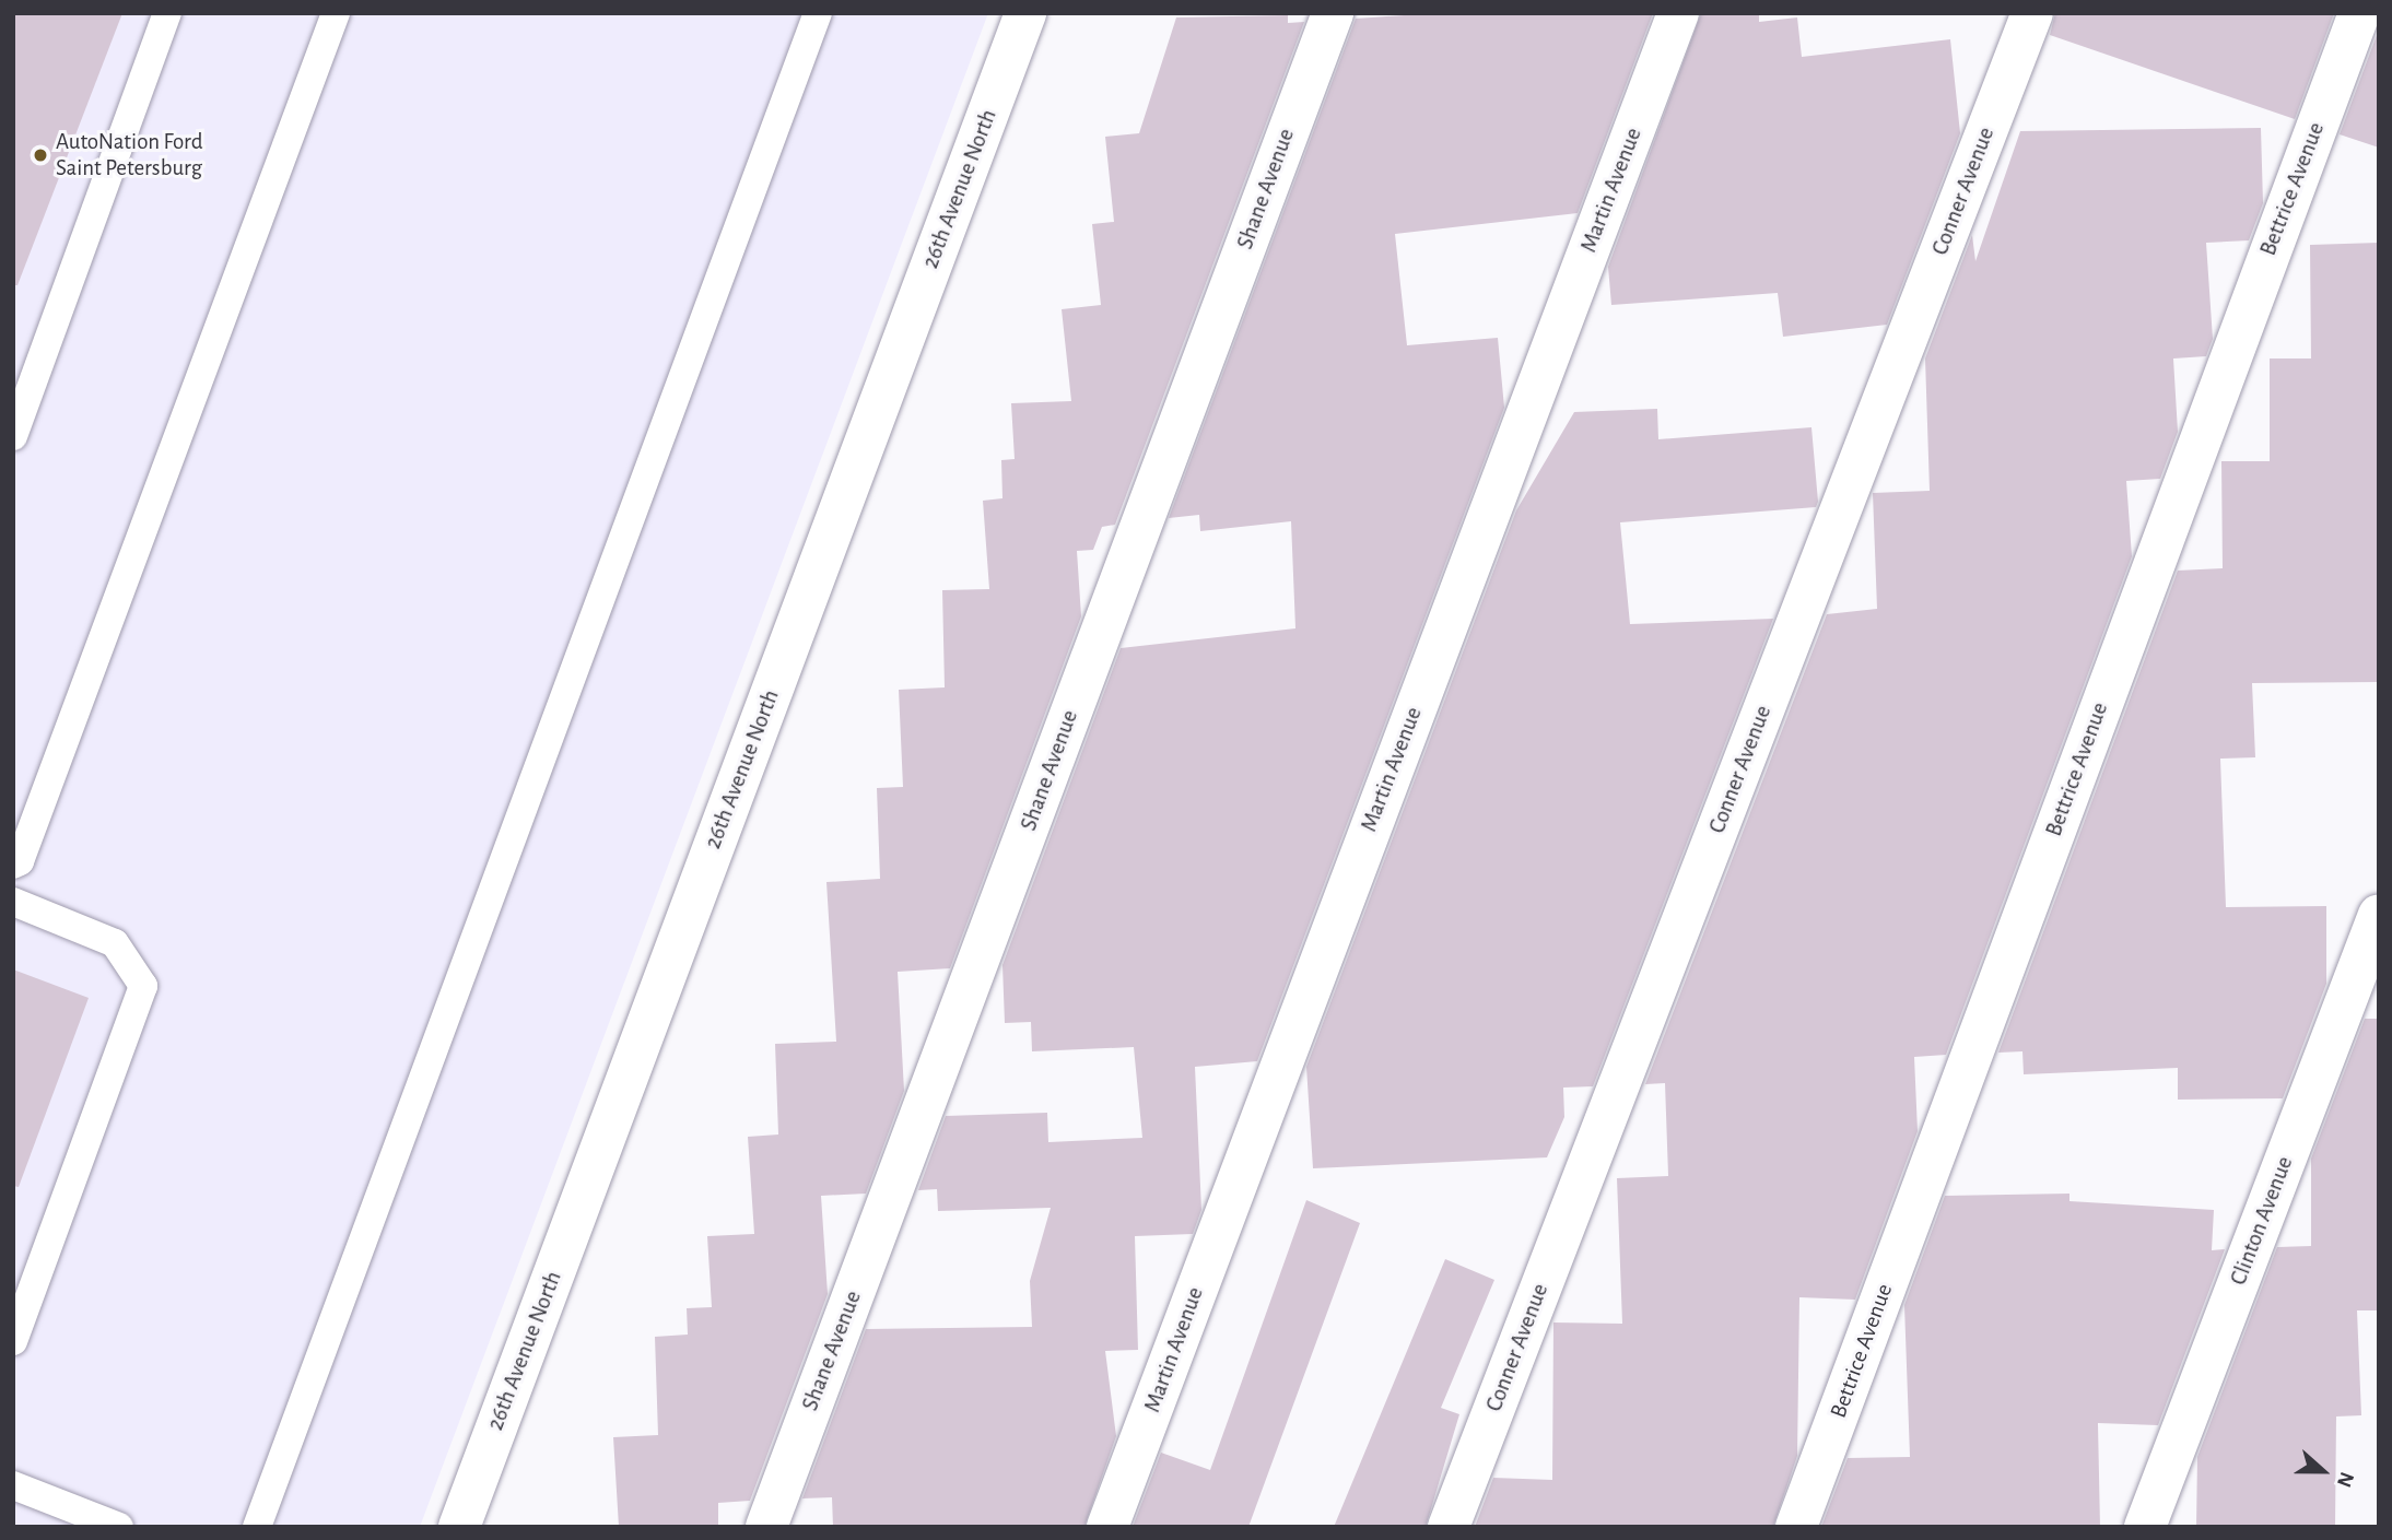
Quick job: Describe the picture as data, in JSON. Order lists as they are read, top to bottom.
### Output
{
  "streets": {
    "street": [
      "26th Avenue North",
      "Shane Avenue",
      "Bettrice Avenue",
      "Martin Avenue",
      "Conner Avenue",
      "Clinton Avenue"
    ]
  },
  "places": ["AutoNation Ford Saint Petersburg"],
  "north": "right"
}
